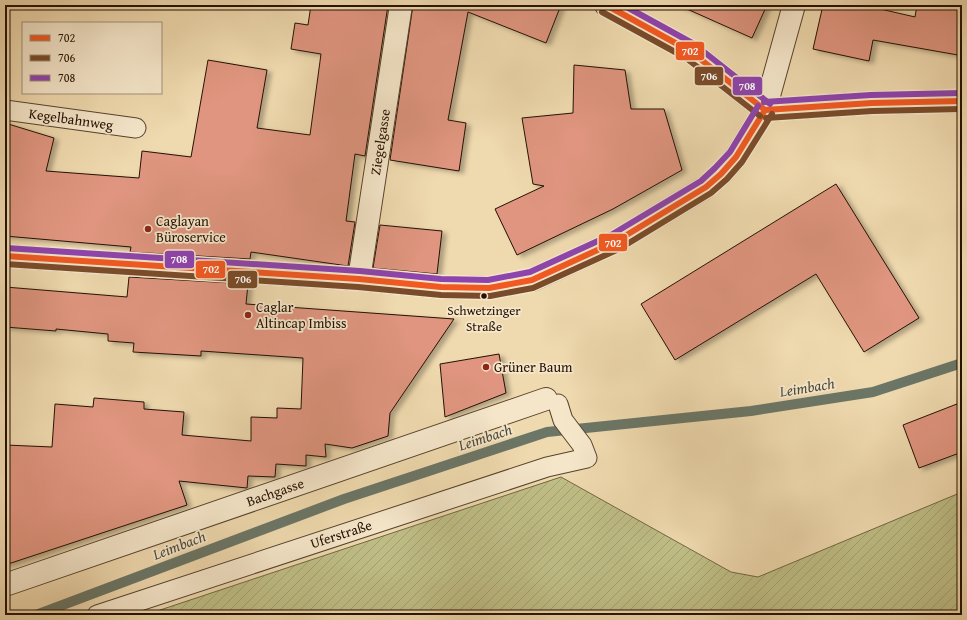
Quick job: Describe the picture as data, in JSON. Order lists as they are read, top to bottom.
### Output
{
  "streets": {
    "street": ["Ziegelgasse", "Bachgasse"],
    "lane": ["Kegelbahnweg", "Uferstraße"]
  },
  "crossings": [
    ["Bachgasse", "Uferstraße"]
  ],
  "water": ["Leimbach"],
  "places": [
    "Caglayan Büroservice",
    "Schwetzinger Straße",
    "Caglar Altincap Imbiss",
    "Grüner Baum"
  ],
  "lines": ["transit line 702", "transit line 708", "transit line 706"],
  "legend": ["702", "706", "708"]
}
